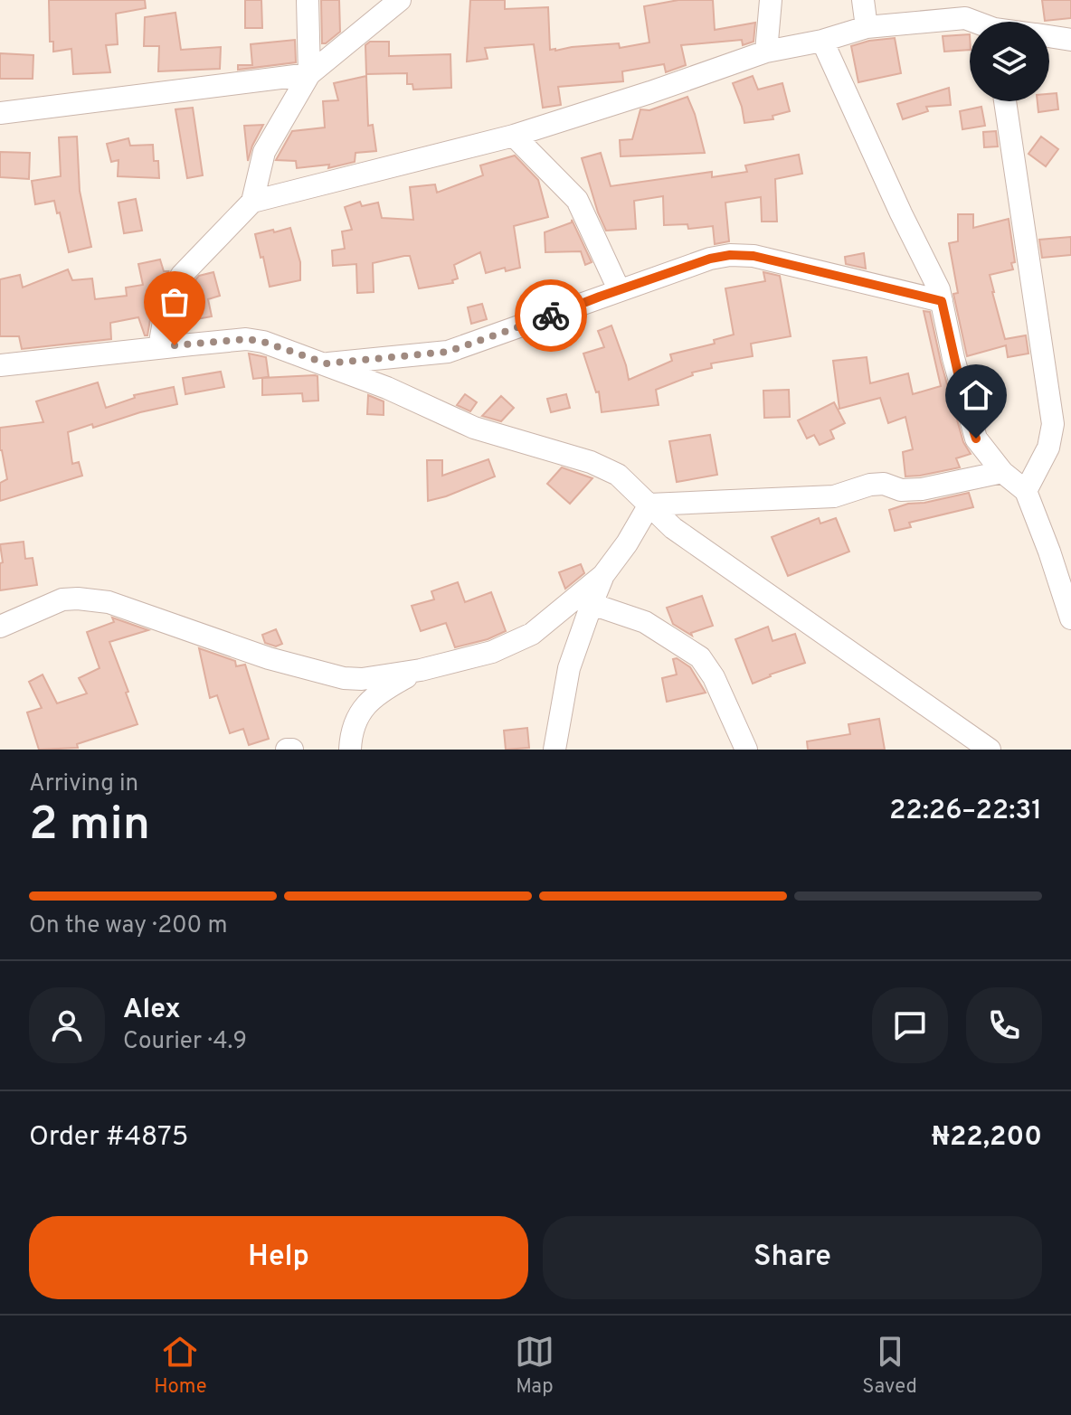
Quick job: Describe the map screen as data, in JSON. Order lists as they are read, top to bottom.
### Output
{
  "page": {
    "heading": ["2 min", "Arriving in", "22:26–22:31"],
    "panel": [
      "Alex",
      "Courier · 4.9",
      "Order #4875",
      "₦22,200"
    ],
    "bar": "On the way · 200 m",
    "buttons": ["Help", "Share"],
    "tabs": ["Home", "Map", "Saved"]
  }
}
